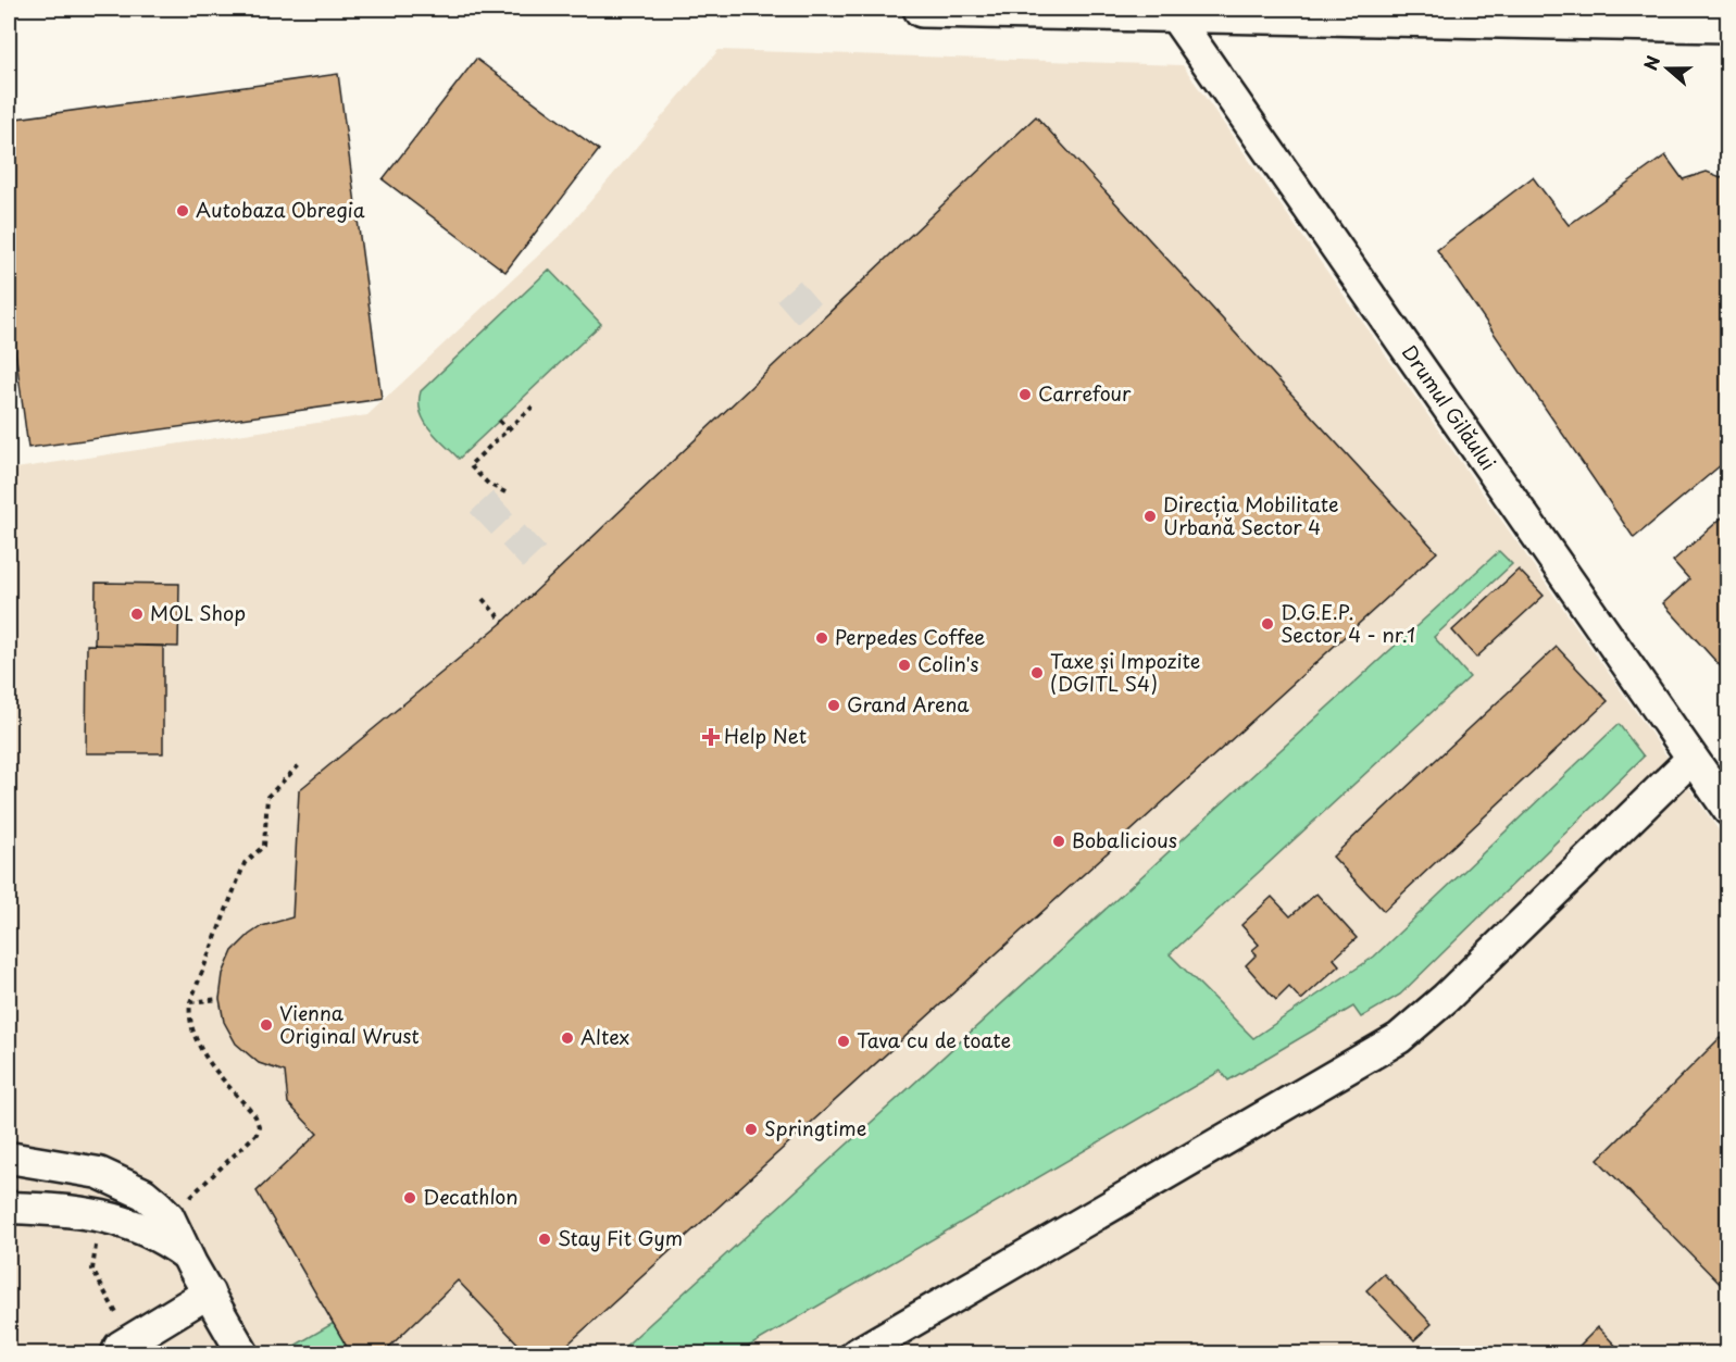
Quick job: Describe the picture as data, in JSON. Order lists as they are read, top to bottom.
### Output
{
  "streets": {
    "street": ["Drumul Gilăului"]
  },
  "places": {
    "other": [
      "Autobaza Obregia",
      "Carrefour",
      "Direcția Mobilitate Urbană Sector 4",
      "MOL Shop",
      "D.G.E.P. Sector 4 - nr.1",
      "Perpedes Coffee",
      "Colin's",
      "Taxe și Impozite (DGITL S4)",
      "Grand Arena",
      "Bobalicious",
      "Vienna Original Wrust",
      "Altex",
      "Tava cu de toate",
      "Springtime",
      "Decathlon",
      "Stay Fit Gym"
    ],
    "health": ["Help Net"]
  },
  "north": "left"
}
